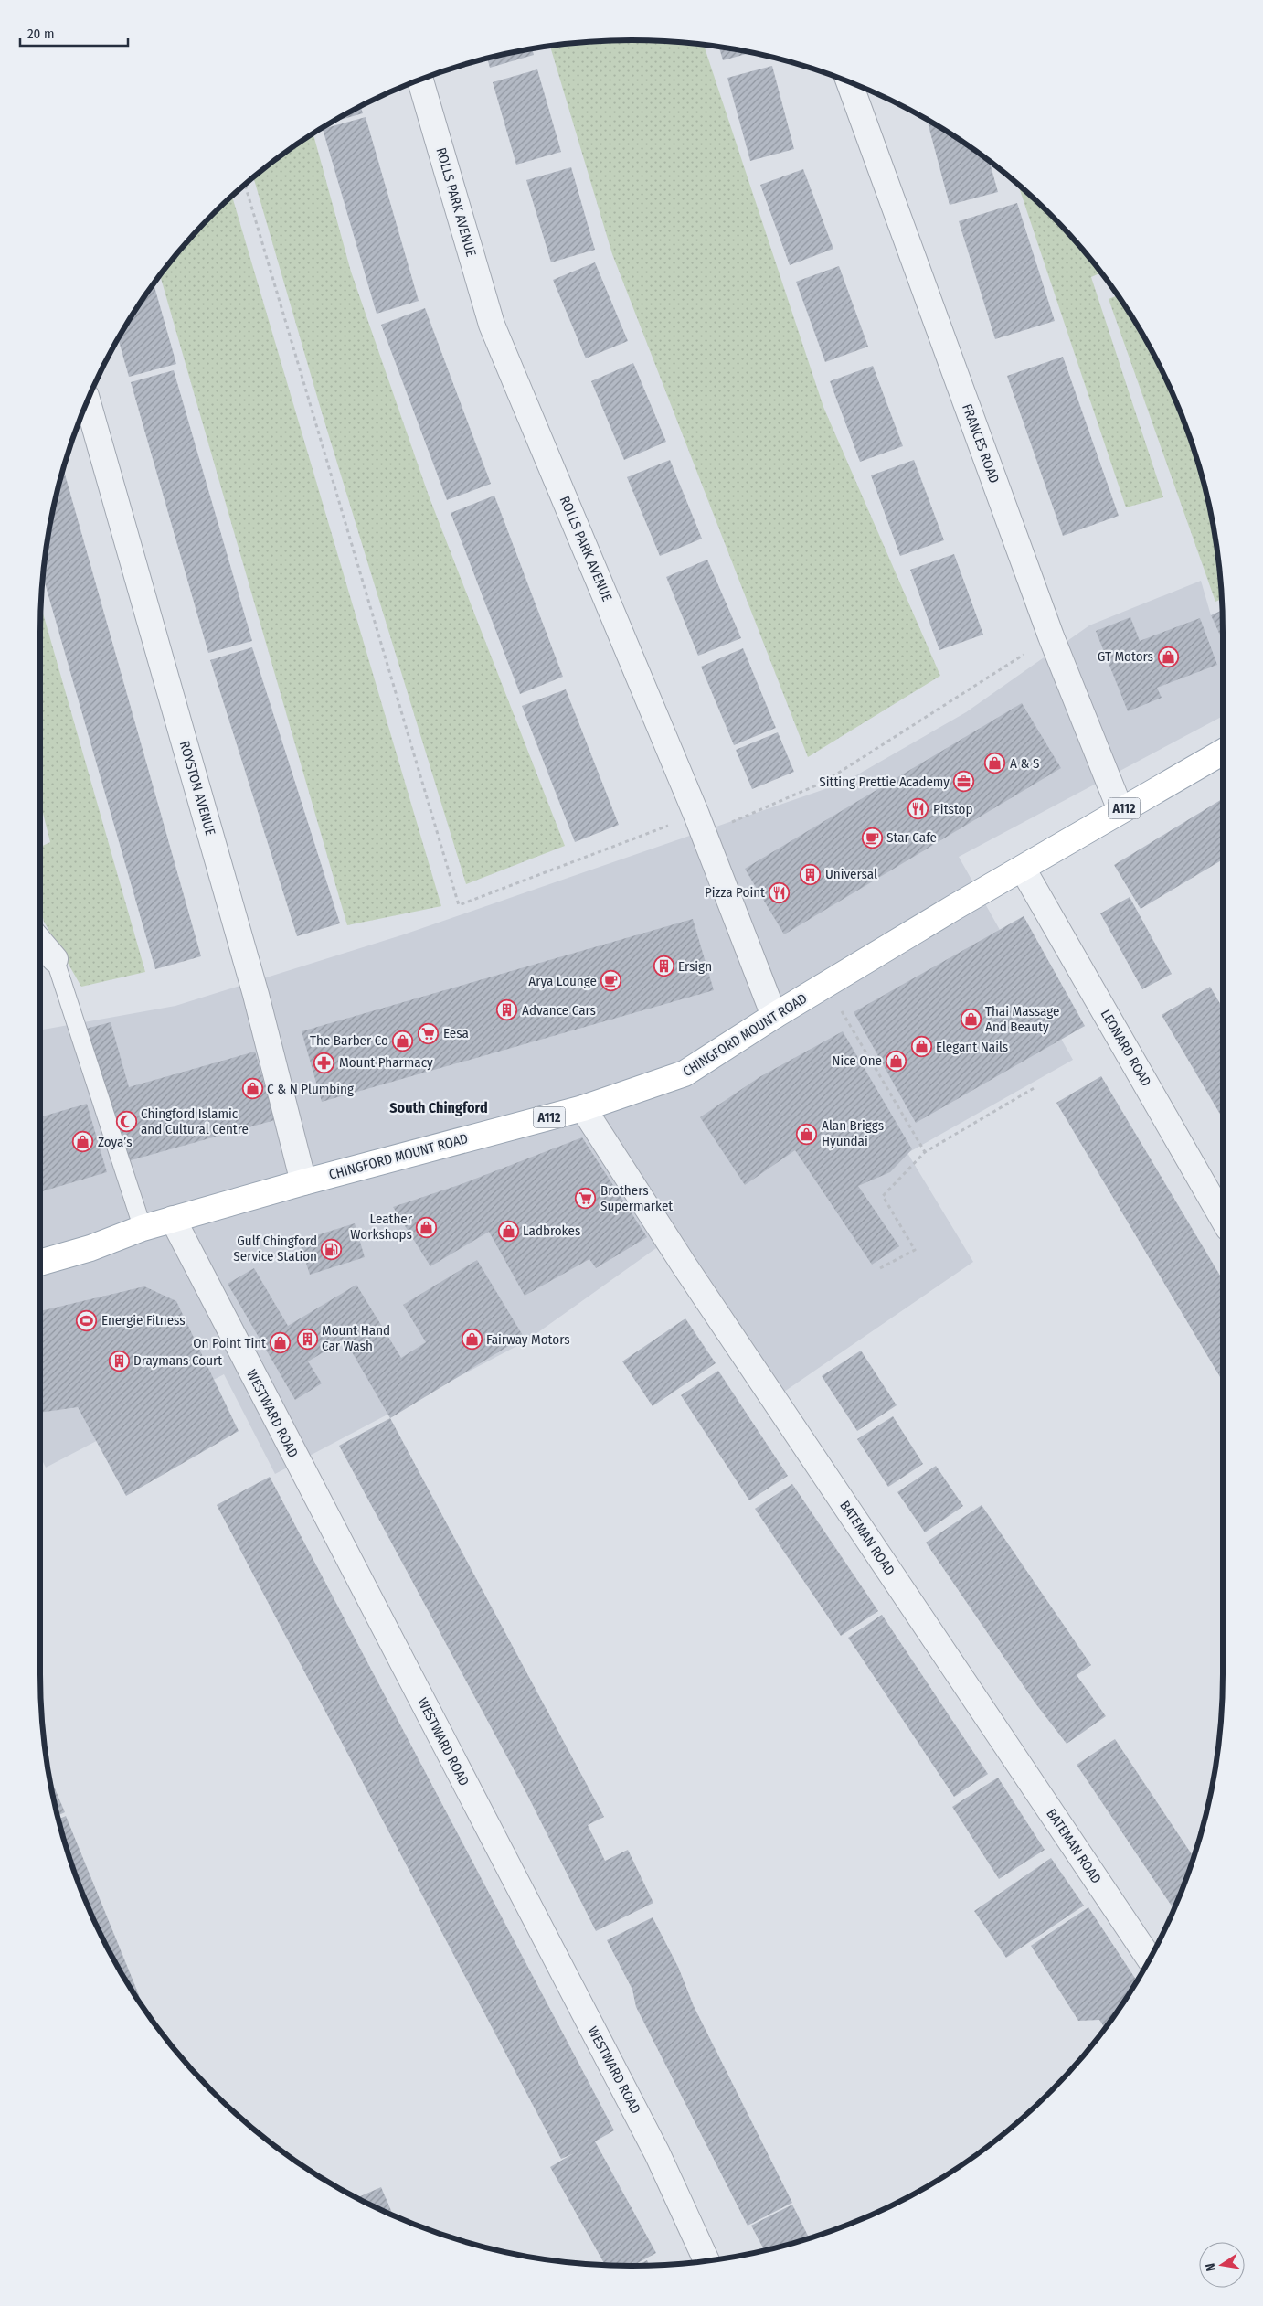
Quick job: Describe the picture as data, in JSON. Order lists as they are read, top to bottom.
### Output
{
  "streets": {
    "main road": ["A112", "CHINGFORD MOUNT ROAD"],
    "street": [
      "ROLLS PARK AVENUE",
      "FRANCES ROAD",
      "ROYSTON AVENUE",
      "LEONARD ROAD",
      "WESTWARD ROAD",
      "BATEMAN ROAD"
    ]
  },
  "crossings": [
    ["ROLLS PARK AVENUE", "CHINGFORD MOUNT ROAD"],
    ["FRANCES ROAD", "CHINGFORD MOUNT ROAD"],
    ["ROYSTON AVENUE", "CHINGFORD MOUNT ROAD"],
    ["CHINGFORD MOUNT ROAD", "LEONARD ROAD"],
    ["CHINGFORD MOUNT ROAD", "WESTWARD ROAD"],
    ["CHINGFORD MOUNT ROAD", "BATEMAN ROAD"]
  ],
  "districts": ["South Chingford"],
  "places": {
    "shop": [
      "GT Motors",
      "A & S",
      "Thai Massage And Beauty",
      "The Barber Co",
      "Elegant Nails",
      "Nice One",
      "C & N Plumbing",
      "Alan Briggs Hyundai",
      "Zoya’s",
      "Leather Workshops",
      "Ladbrokes",
      "Fairway Motors",
      "On Point Tint"
    ],
    "office": ["Sitting Prettie Academy"],
    "restaurant": ["Pitstop", "Pizza Point"],
    "cafe": ["Star Cafe", "Arya Lounge"],
    "building": [
      "Universal",
      "Ersign",
      "Advance Cars",
      "Mount Hand Car Wash",
      "Draymans Court"
    ],
    "supermarket": ["Eesa", "Brothers Supermarket"],
    "pharmacy": ["Mount Pharmacy"],
    "mosque": ["Chingford Islamic and Cultural Centre"],
    "fuel station": ["Gulf Chingford Service Station"],
    "sports": ["Energie Fitness"]
  },
  "scale_bar": "20 m",
  "north": "left"
}
